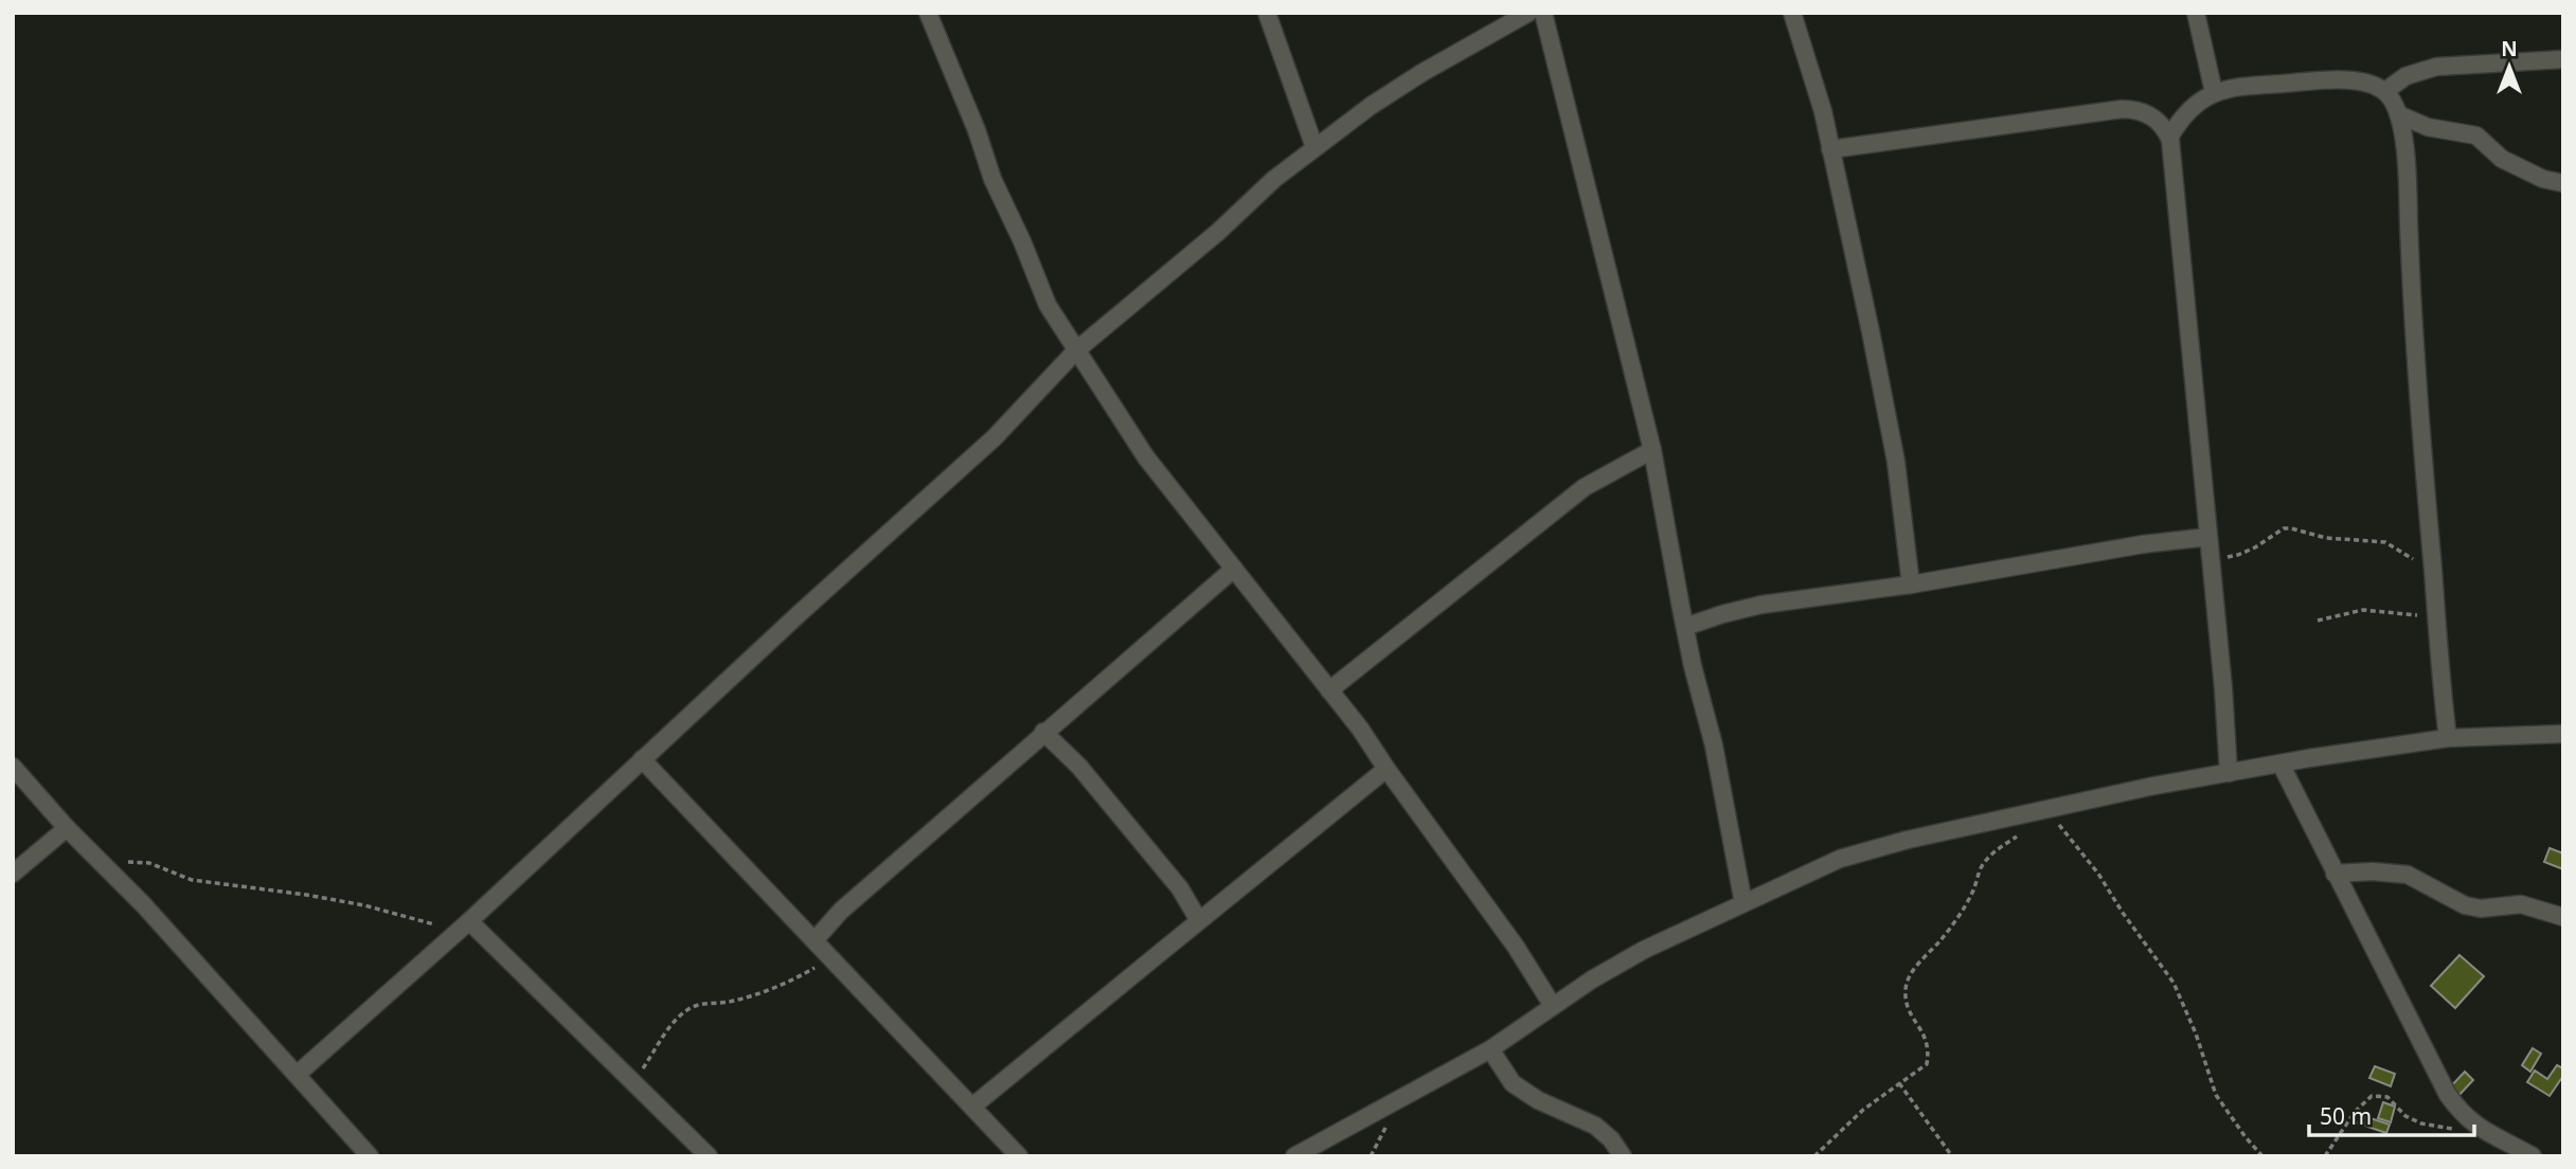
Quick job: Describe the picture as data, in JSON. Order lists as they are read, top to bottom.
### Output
{
  "scale_bar": "50 m",
  "north": "top"
}
